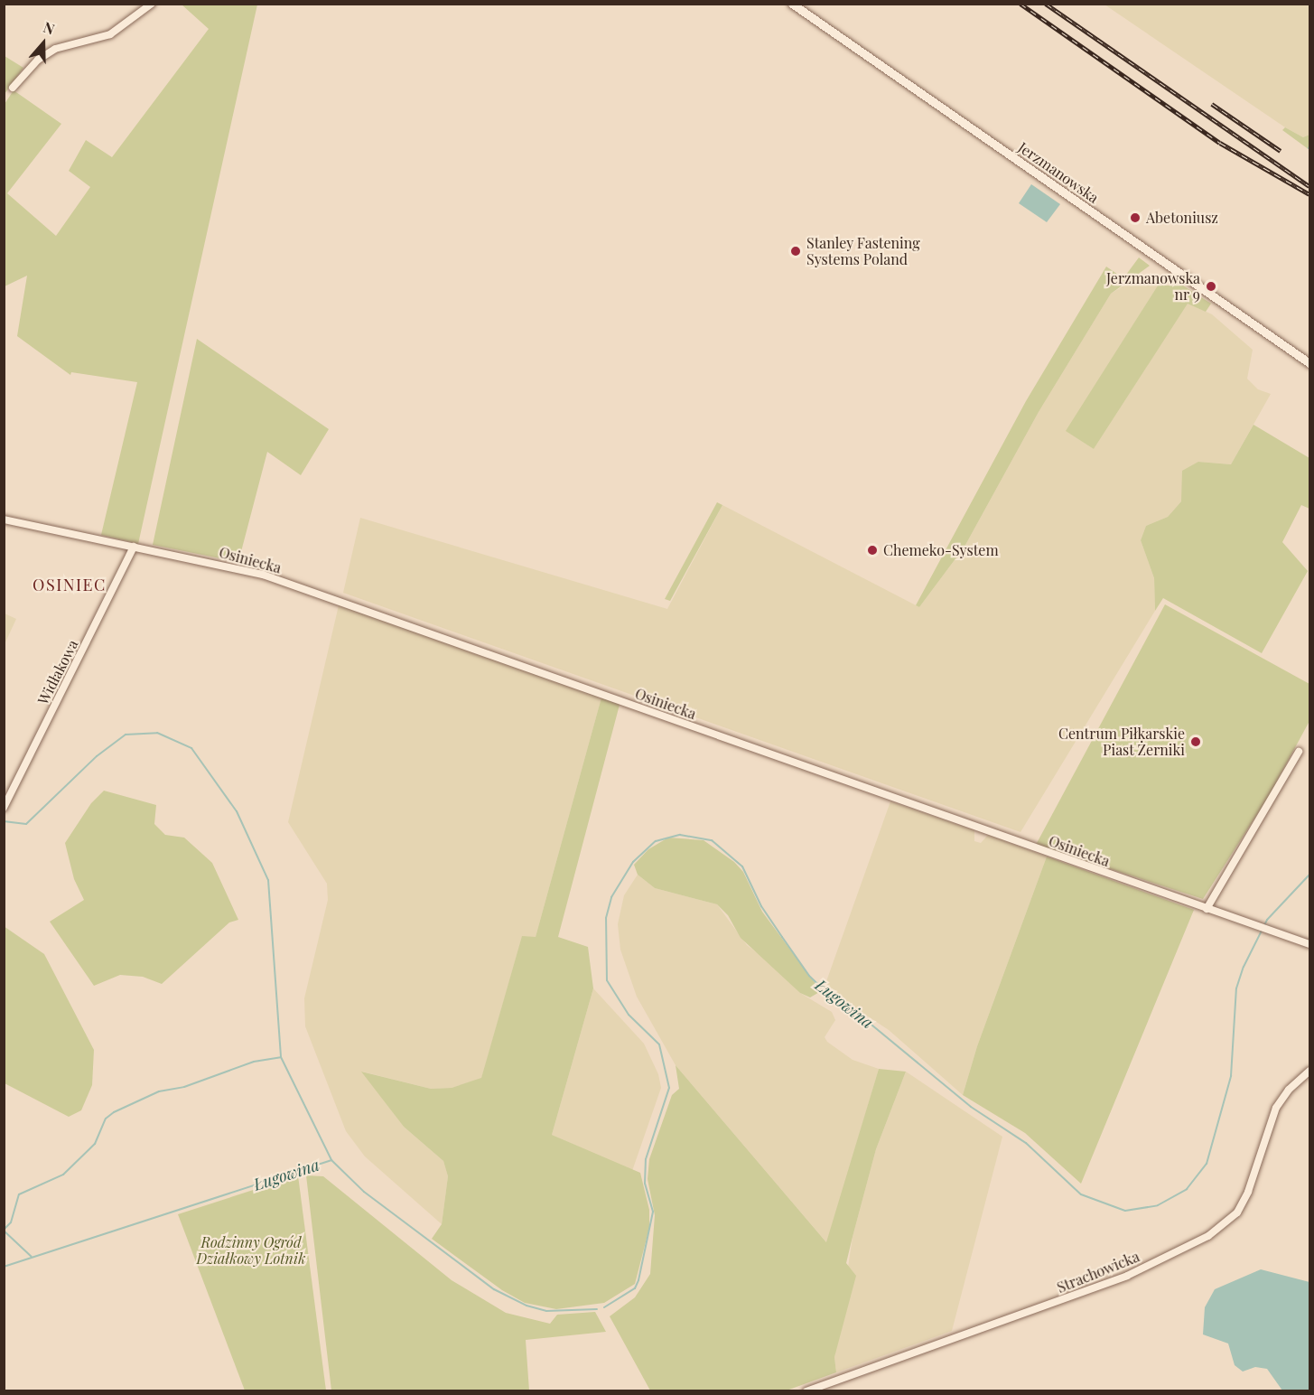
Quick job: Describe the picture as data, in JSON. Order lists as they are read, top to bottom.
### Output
{
  "streets": {
    "street": [
      "Jerzmanowska",
      "Osiniecka",
      "Widłakowa",
      "Strachowicka"
    ]
  },
  "crossings": [
    ["Osiniecka", "Widłakowa"]
  ],
  "districts": ["OSINIEC"],
  "water": ["Ługowina"],
  "parks": ["Rodzinny Ogród Działkowy Lotnik"],
  "places": [
    "Abetoniusz",
    "Stanley Fastening Systems Poland",
    "Jerzmanowska nr 9",
    "Chemeko-System",
    "Centrum Piłkarskie Piast Żerniki"
  ],
  "north": "top"
}
